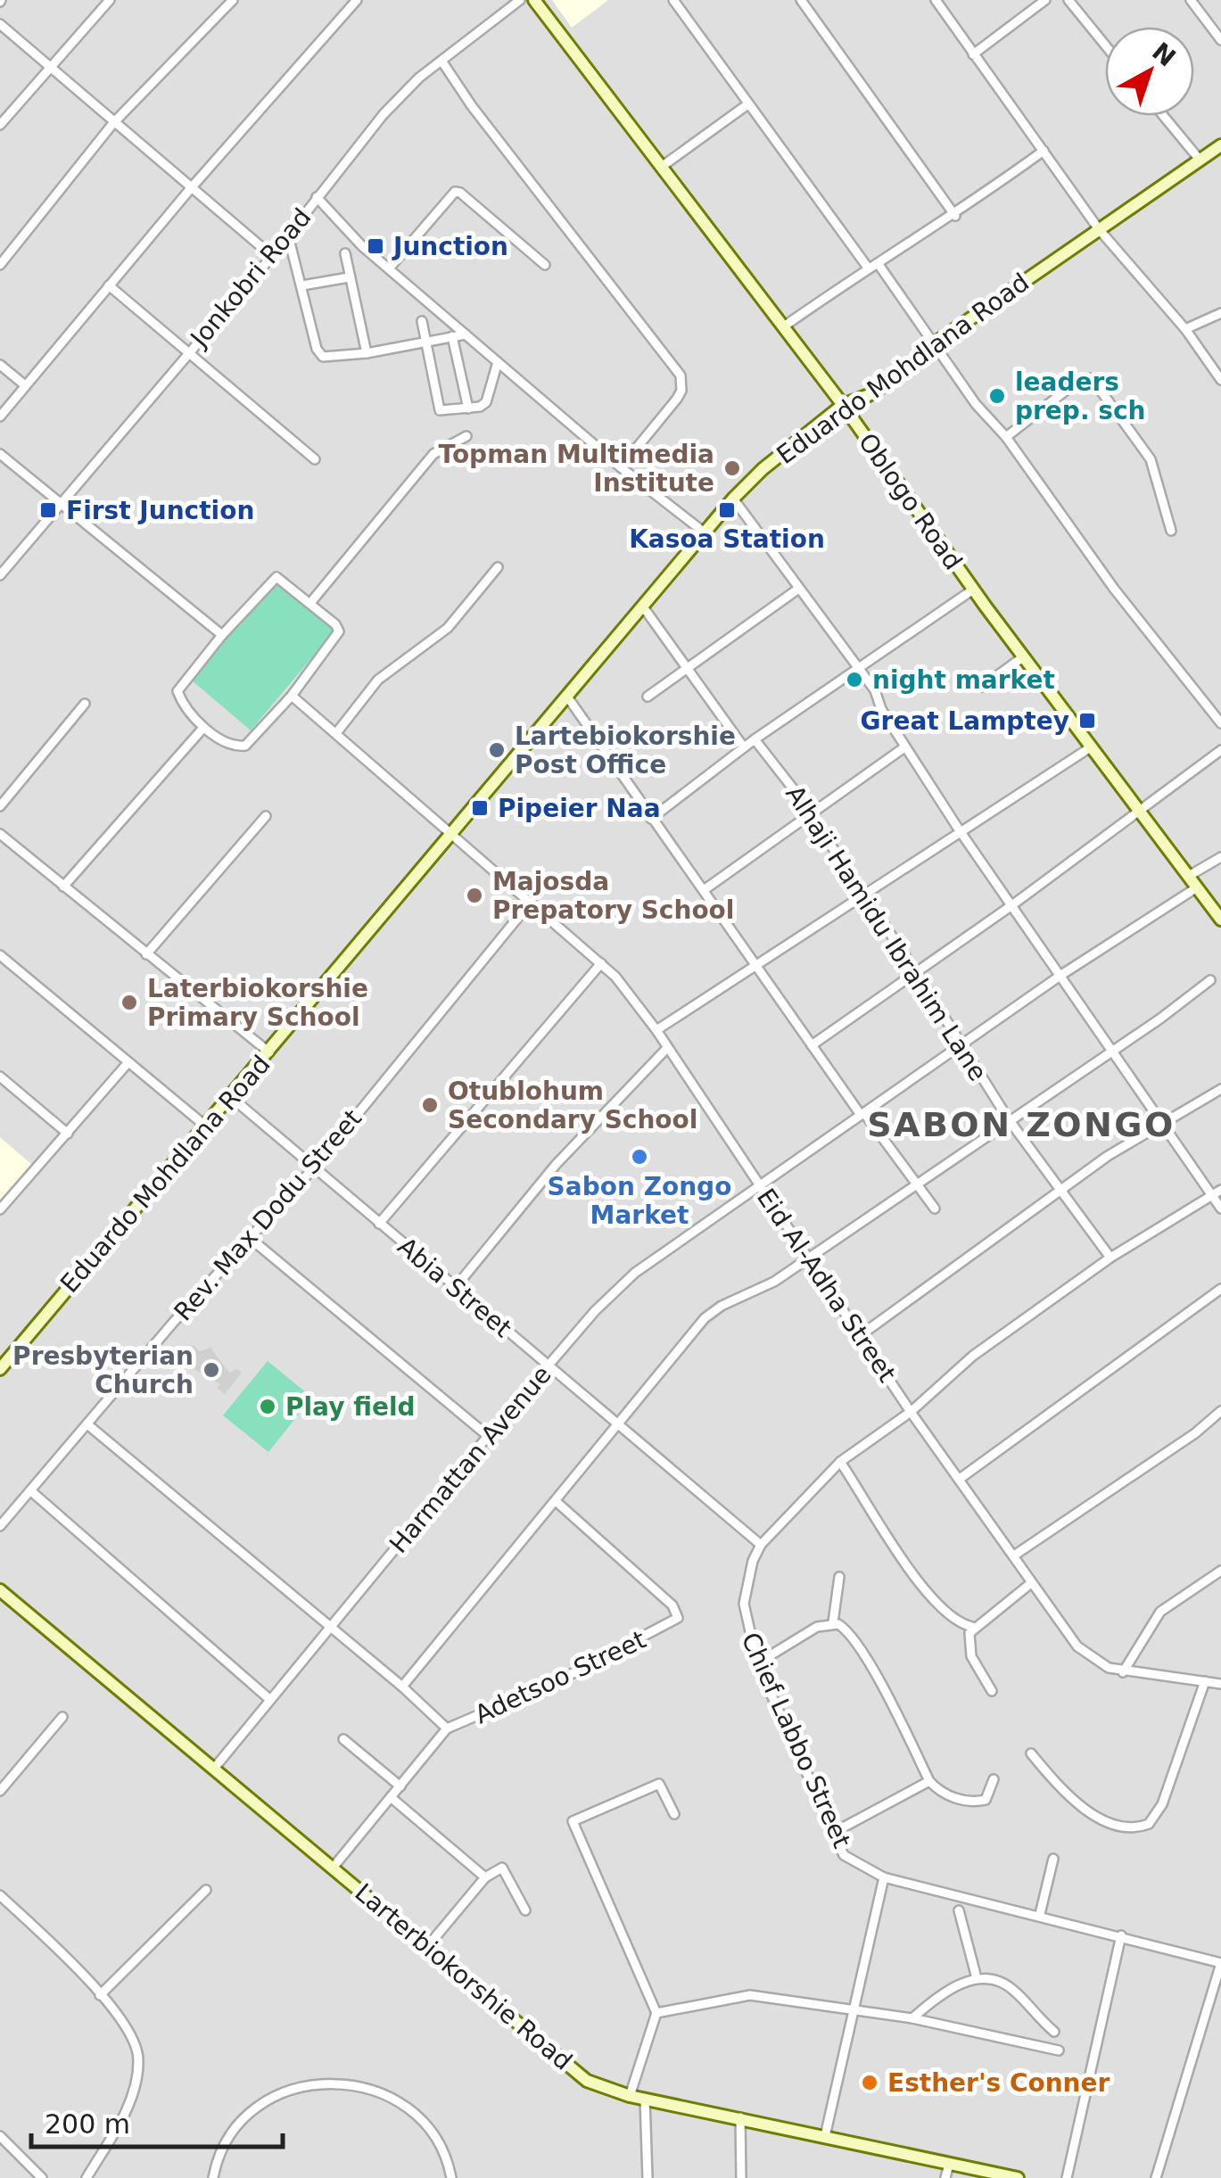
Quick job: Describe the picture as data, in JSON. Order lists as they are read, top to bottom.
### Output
{
  "streets": {
    "main road": ["Eduardo Mohdlana Road", "Oblogo Road", "Larterbiokorshie Road"],
    "street": [
      "Jonkobri Road",
      "Alhaji Hamidu Ibrahim Lane",
      "Rev. Max Dodu Street",
      "Eid Al-Adha Street",
      "Abia Street",
      "Harmattan Avenue",
      "Adetsoo Street",
      "Chief Labbo Street"
    ]
  },
  "crossings": [
    ["Eduardo Mohdlana Road", "Oblogo Road"],
    ["Eduardo Mohdlana Road", "Eid Al-Adha Street"],
    ["Eduardo Mohdlana Road", "Abia Street"],
    ["Oblogo Road", "Harmattan Avenue"],
    ["Alhaji Hamidu Ibrahim Lane", "Harmattan Avenue"],
    ["Alhaji Hamidu Ibrahim Lane", "Chief Labbo Street"],
    ["Rev. Max Dodu Street", "Eid Al-Adha Street"],
    ["Rev. Max Dodu Street", "Abia Street"],
    ["Eid Al-Adha Street", "Harmattan Avenue"],
    ["Eid Al-Adha Street", "Chief Labbo Street"],
    ["Abia Street", "Harmattan Avenue"],
    ["Abia Street", "Chief Labbo Street"],
    ["Harmattan Avenue", "Larterbiokorshie Road"],
    ["Adetsoo Street", "Larterbiokorshie Road"]
  ],
  "districts": ["SABON ZONGO"],
  "places": {
    "transit": [
      "Junction",
      "First Junction",
      "Kasoa Station",
      "Great Lamptey",
      "Pipeier Naa"
    ],
    "other": [
      "leaders prep. sch",
      "Topman Multimedia Institute",
      "night market",
      "Lartebiokorshie Post Office",
      "Majosda Prepatory School",
      "Laterbiokorshie Primary School",
      "Otublohum Secondary School",
      "Sabon Zongo Market",
      "Presbyterian Church",
      "Play field",
      "Esther's Conner"
    ]
  },
  "scale_bar": "200 m",
  "north": "top right"
}
